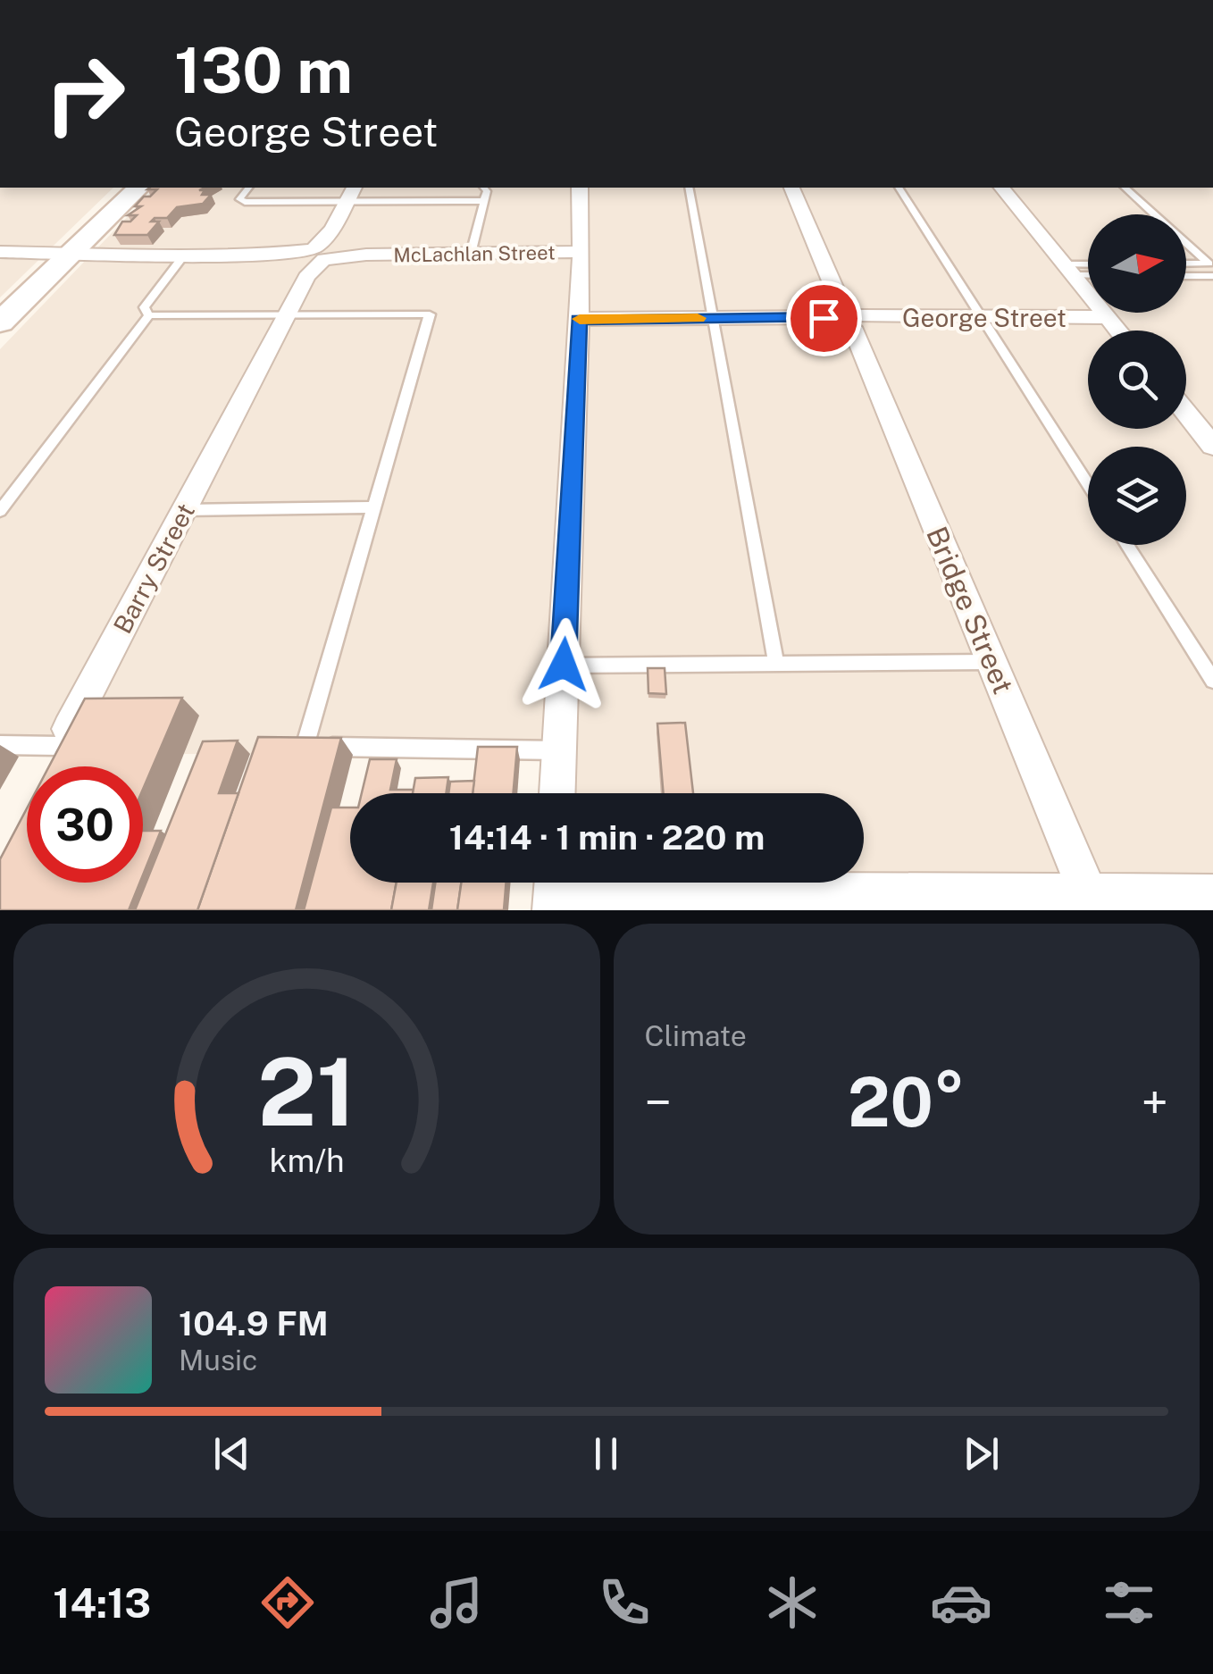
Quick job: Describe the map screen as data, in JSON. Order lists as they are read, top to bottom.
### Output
{
  "streets": {
    "street": [
      "McLachlan Street",
      "George Street",
      "Barry Street",
      "Bridge Street"
    ]
  },
  "crossings": [
    ["McLachlan Street", "Barry Street"],
    ["George Street", "Bridge Street"]
  ],
  "north": "right",
  "page": {
    "turn": ["130 m", "George Street"],
    "limit": "30",
    "trip": "14:14 · 1 min · 220 m",
    "tile": "Climate",
    "heat": ["−", "20°", "+"],
    "song": ["104.9 FM", "Music"],
    "tabs": "14:13",
    "gauge": ["21", "km/h"]
  }
}
